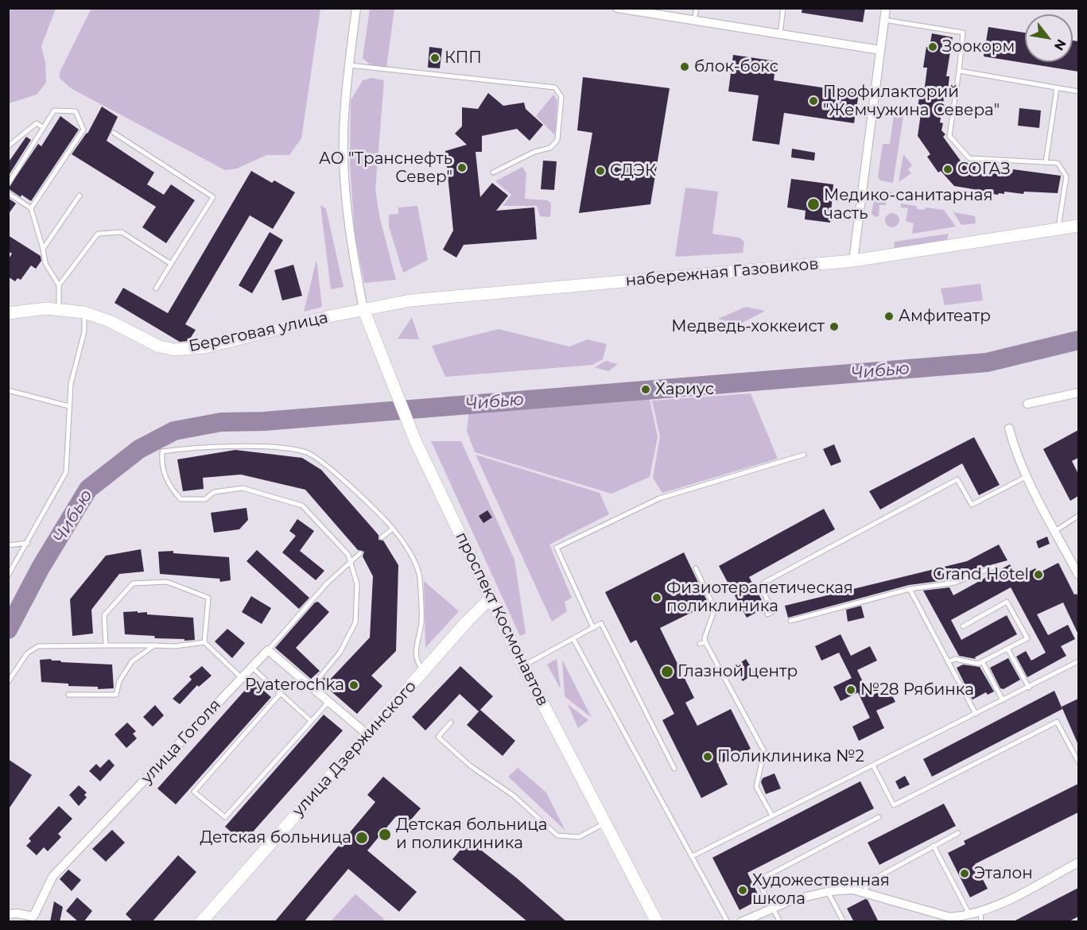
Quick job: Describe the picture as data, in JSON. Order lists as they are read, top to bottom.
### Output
{
  "streets": {
    "main road": [
      "набережная Газовиков",
      "Береговая улица",
      "проспект Космонавтов",
      "улица Дзержинского"
    ],
    "street": ["улица Гоголя"]
  },
  "crossings": [
    ["набережная Газовиков", "Береговая улица"],
    ["набережная Газовиков", "проспект Космонавтов"],
    ["Береговая улица", "проспект Космонавтов"],
    ["проспект Космонавтов", "улица Дзержинского"]
  ],
  "water": ["Чибью"],
  "places": [
    "Зоокорм",
    "КПП",
    "блок-бокс",
    "Профилакторий \"Жемчужина Севера\"",
    "АО \"Транснефть Север\"",
    "СОГАЗ",
    "СДЭК",
    "Медико-санитарная часть",
    "Амфитеатр",
    "Медведь-хоккеист",
    "Хариус",
    "Grand Hotel",
    "Физиотерапетическая поликлиника",
    "Глазной центр",
    "Pyaterochka",
    "№28 Рябинка",
    "Поликлиника №2",
    "Детская больница и поликлиника",
    "Детская больница",
    "Эталон",
    "Художественная школа"
  ],
  "north": "bottom right"
}
